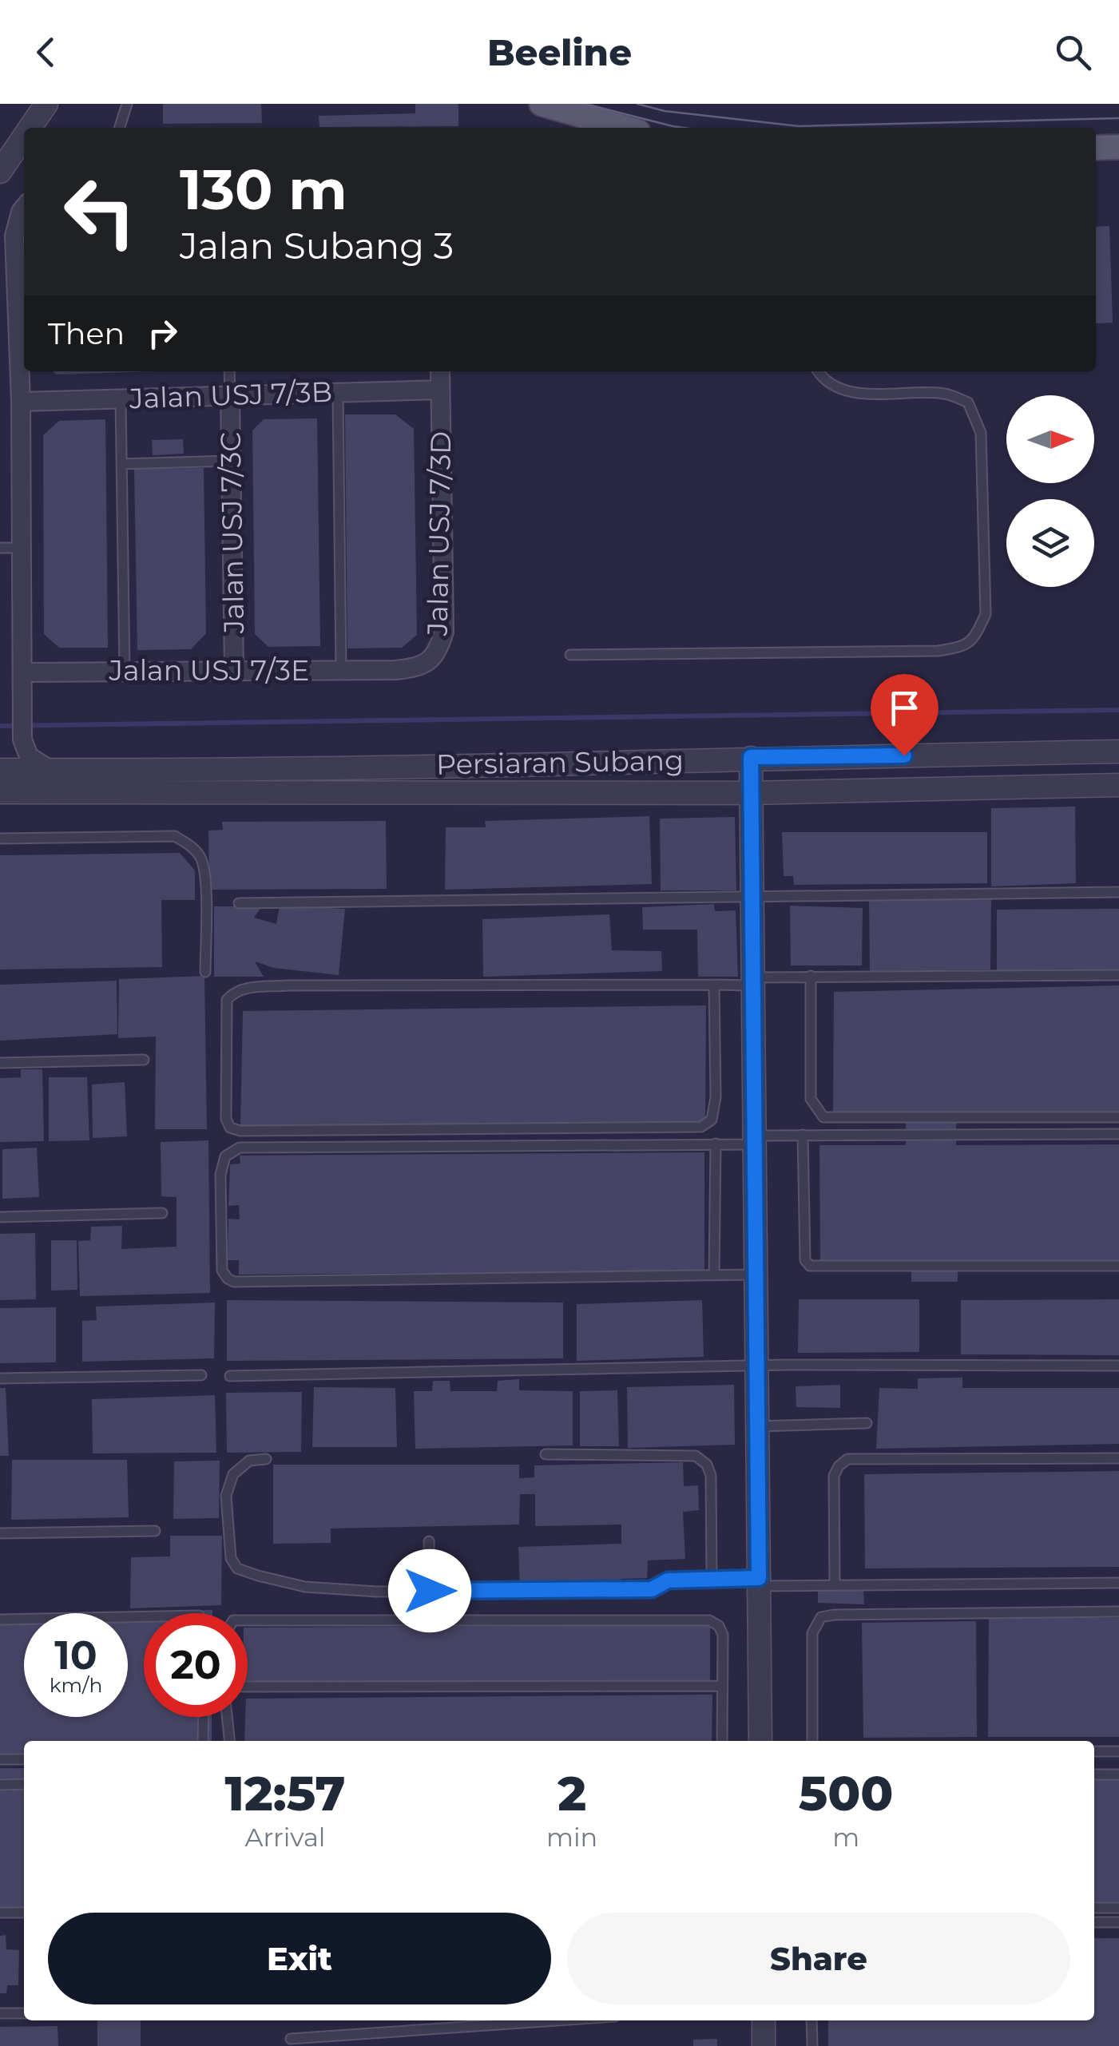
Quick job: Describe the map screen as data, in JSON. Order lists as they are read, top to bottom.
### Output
{
  "streets": {
    "street": [
      "Jalan USJ 7/3B",
      "Jalan USJ 7/3C",
      "Jalan USJ 7/3D",
      "Jalan USJ 7/3E",
      "Persiaran Subang"
    ]
  },
  "crossings": [
    ["Jalan USJ 7/3B", "Jalan USJ 7/3C"],
    ["Jalan USJ 7/3B", "Jalan USJ 7/3D"],
    ["Jalan USJ 7/3C", "Jalan USJ 7/3E"],
    ["Jalan USJ 7/3D", "Jalan USJ 7/3E"]
  ],
  "north": "right",
  "page": {
    "header": "Beeline",
    "turn": ["130 m", "Jalan Subang 3"],
    "then": "Then",
    "speed": "10 km/h",
    "limit": "20",
    "eta": [
      "12:57",
      "Arrival",
      "2",
      "min",
      "500",
      "m"
    ],
    "buttons": ["Exit", "Share"]
  }
}
